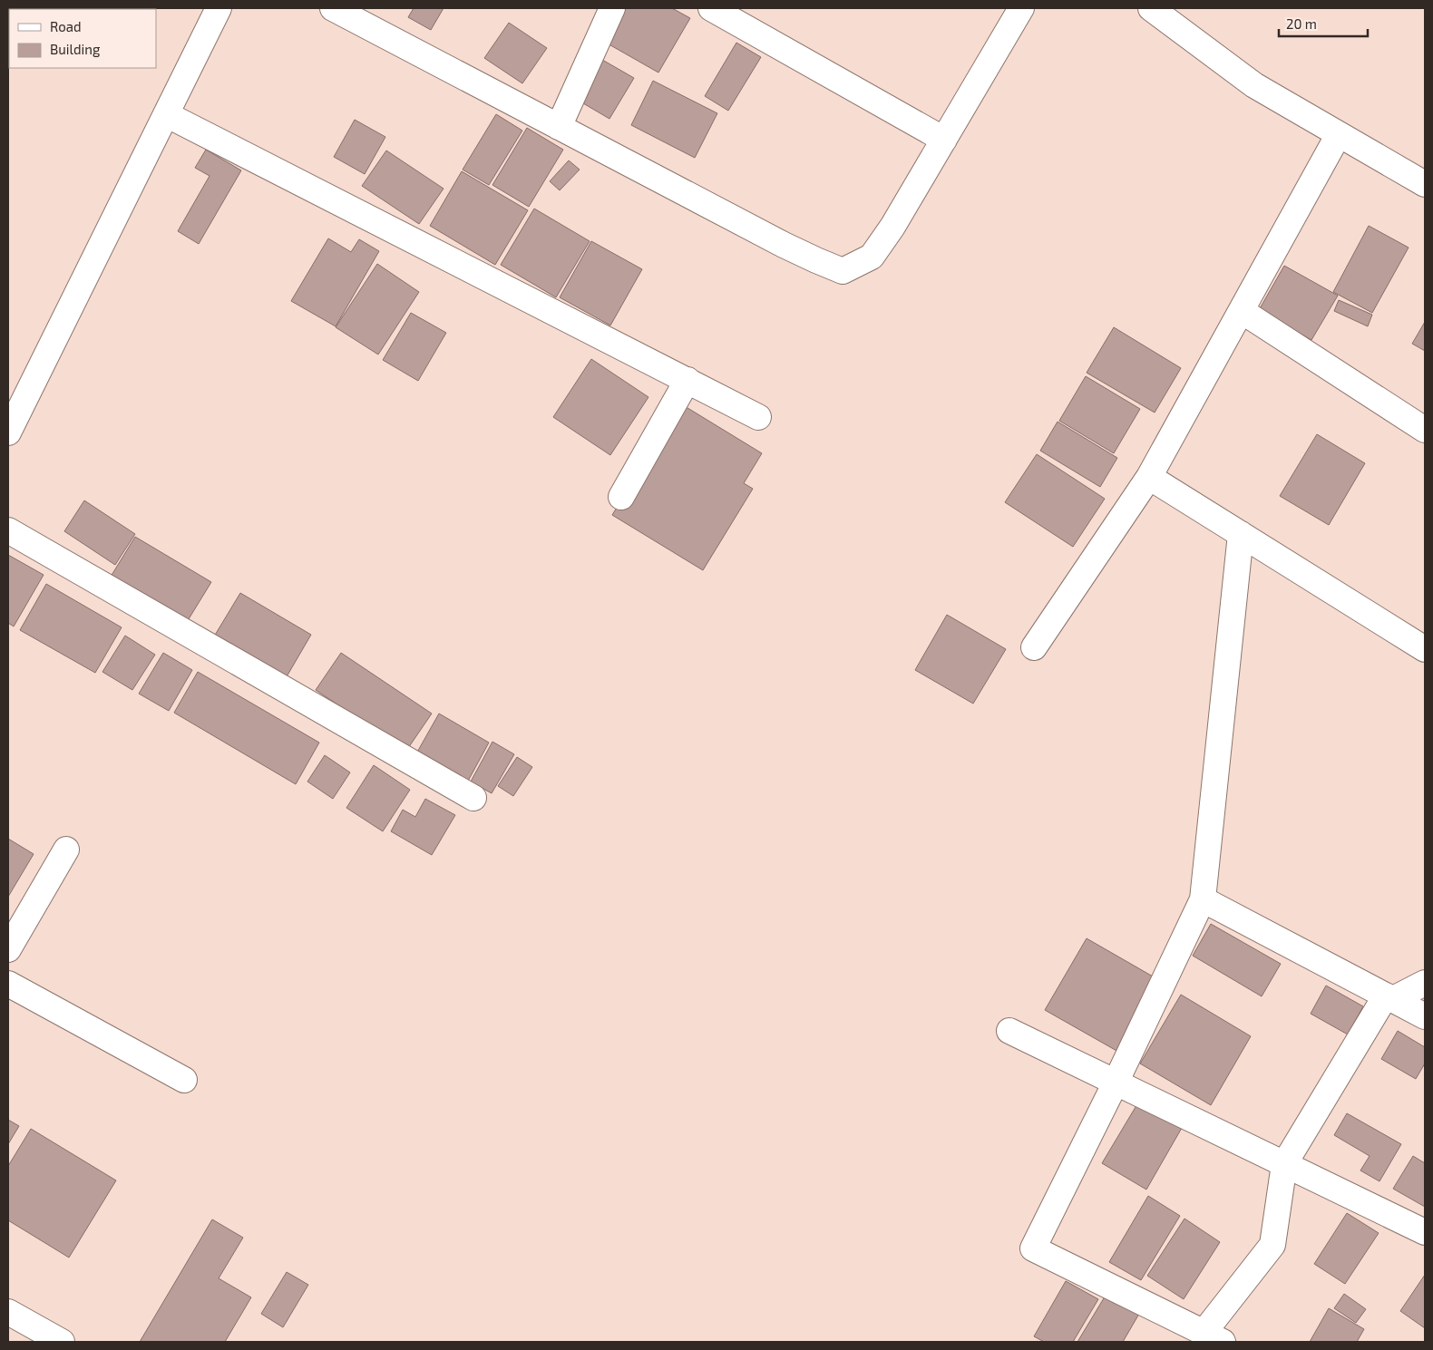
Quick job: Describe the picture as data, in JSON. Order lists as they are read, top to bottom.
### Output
{
  "legend": ["Road", "Building"],
  "scale_bar": "20 m"
}
